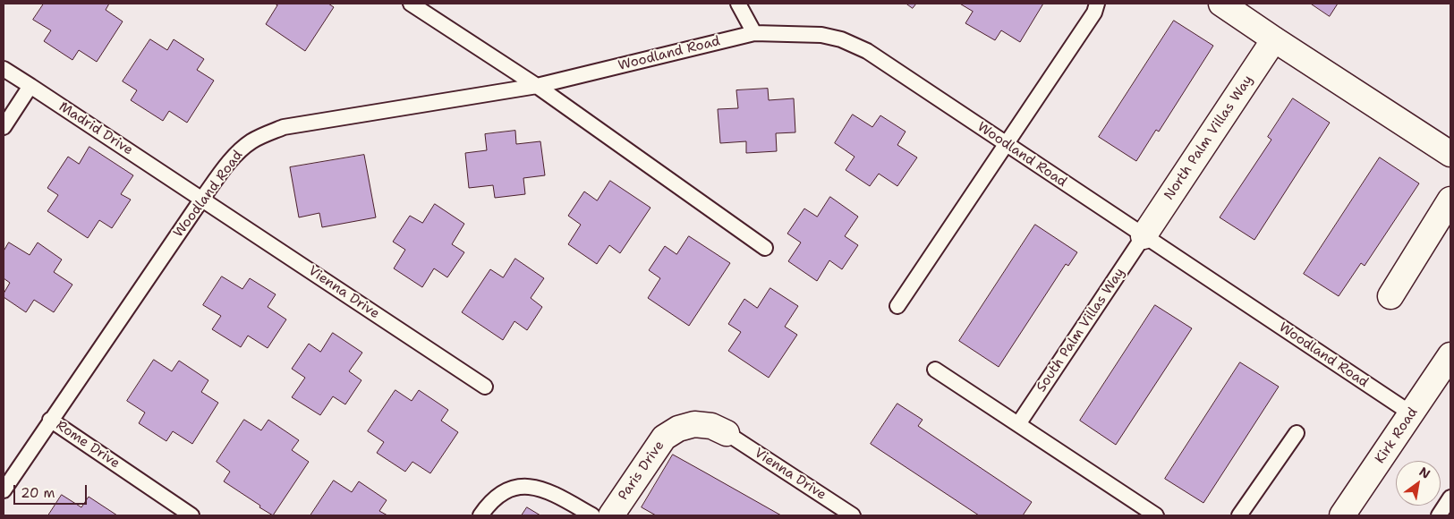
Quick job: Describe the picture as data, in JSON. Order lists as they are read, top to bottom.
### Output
{
  "streets": {
    "street": ["North Palm Villas Way", "Kirk Road", "Paris Drive"],
    "lane": [
      "Woodland Road",
      "Madrid Drive",
      "Vienna Drive",
      "South Palm Villas Way",
      "Rome Drive"
    ]
  },
  "crossings": [
    ["Woodland Road", "Madrid Drive"],
    ["Woodland Road", "North Palm Villas Way"],
    ["Woodland Road", "Vienna Drive"],
    ["Woodland Road", "South Palm Villas Way"],
    ["Woodland Road", "Kirk Road"],
    ["Woodland Road", "Rome Drive"],
    ["Madrid Drive", "Vienna Drive"],
    ["North Palm Villas Way", "South Palm Villas Way"],
    ["Vienna Drive", "Paris Drive"]
  ],
  "scale_bar": "20 m",
  "north": "top right"
}
